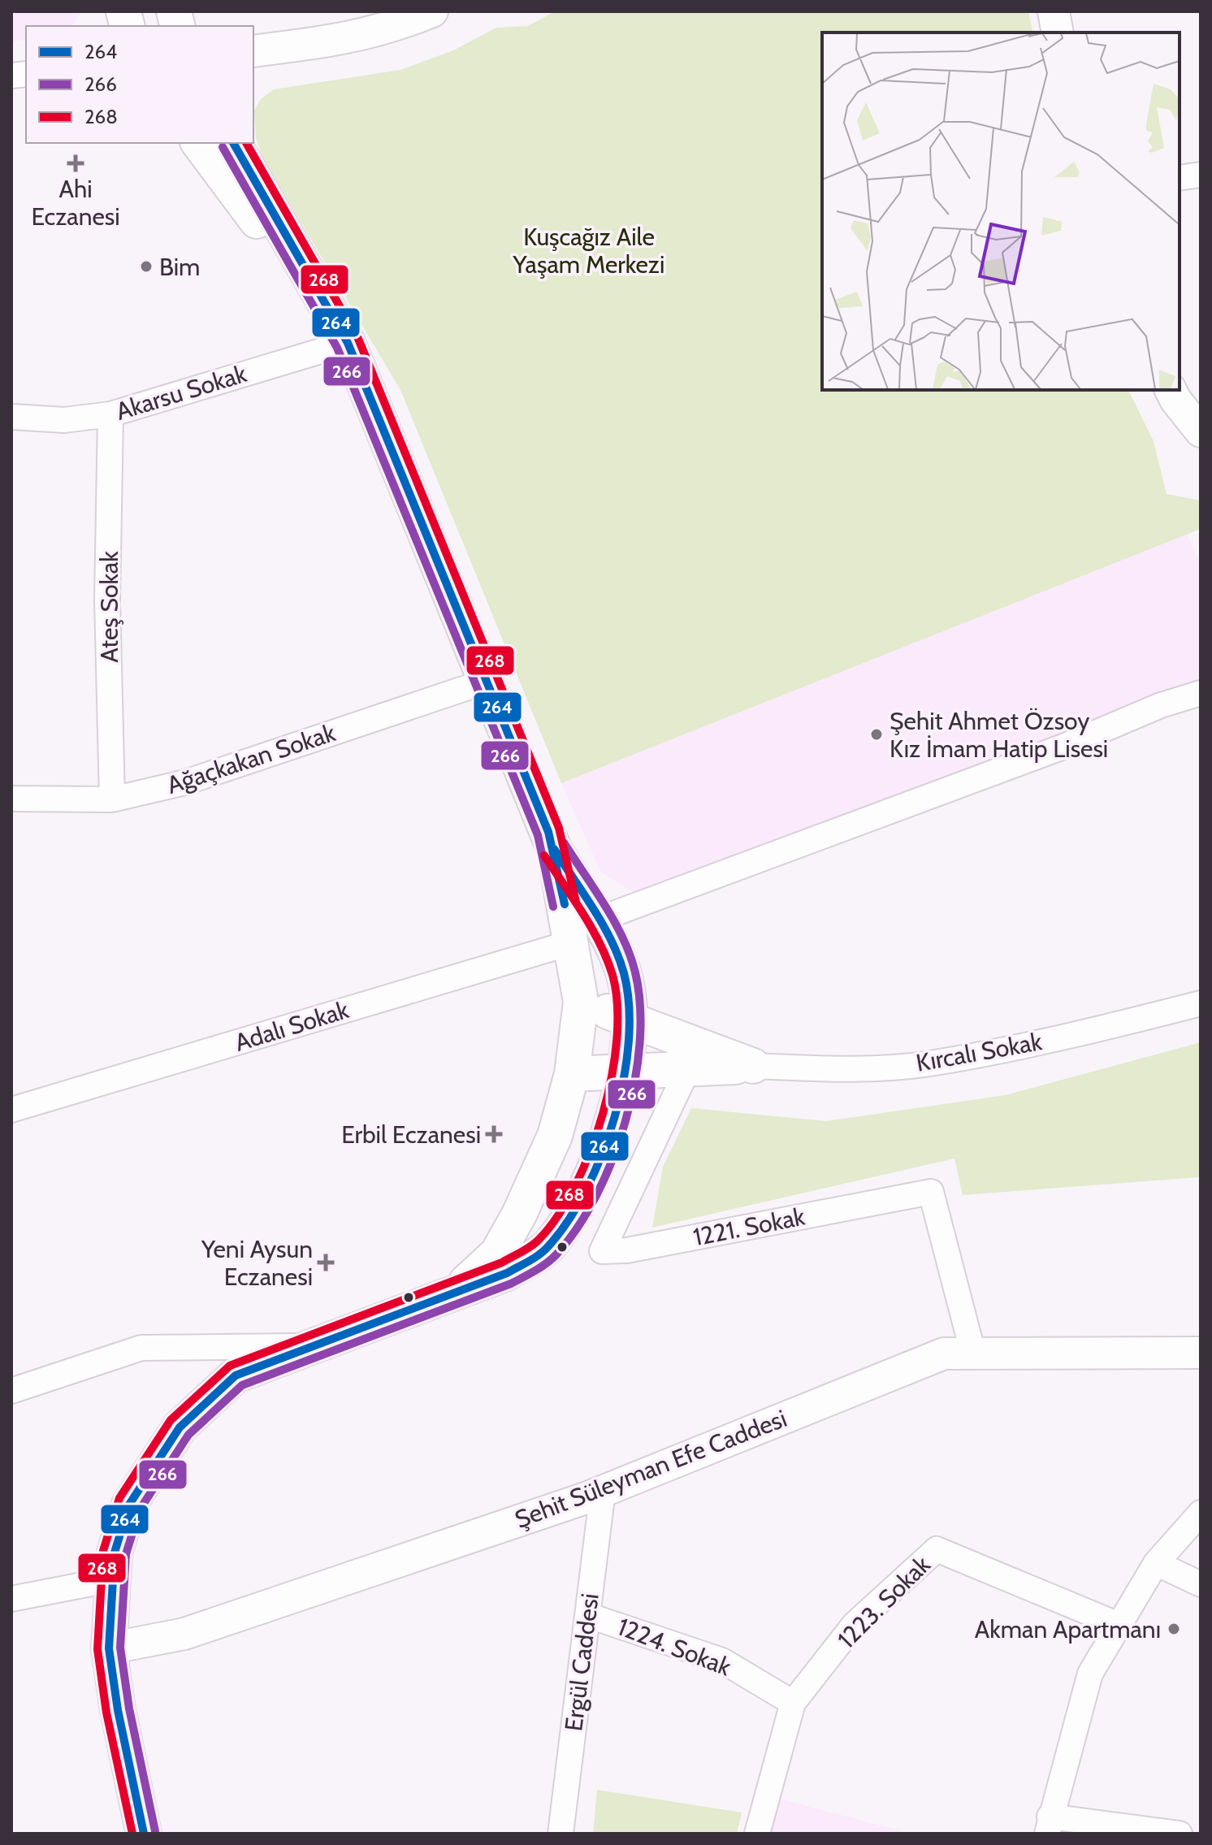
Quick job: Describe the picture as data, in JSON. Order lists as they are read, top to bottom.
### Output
{
  "streets": {
    "street": [
      "Akarsu Sokak",
      "Ateş Sokak",
      "Ağaçkakan Sokak",
      "Adalı Sokak",
      "Kırcalı Sokak",
      "1221. Sokak",
      "Şehit Süleyman Efe Caddesi",
      "1223. Sokak",
      "1224. Sokak",
      "Ergül Caddesi"
    ]
  },
  "crossings": [
    ["Akarsu Sokak", "Ateş Sokak"],
    ["Ateş Sokak", "Ağaçkakan Sokak"],
    ["1221. Sokak", "Şehit Süleyman Efe Caddesi"],
    ["Şehit Süleyman Efe Caddesi", "Ergül Caddesi"],
    ["1223. Sokak", "1224. Sokak"],
    ["1224. Sokak", "Ergül Caddesi"]
  ],
  "parks": ["Kuşcağız Aile Yaşam Merkezi"],
  "places": {
    "health": ["Ahi Eczanesi", "Erbil Eczanesi", "Yeni Aysun Eczanesi"],
    "other": ["Bim", "Şehit Ahmet Özsoy Kız İmam Hatip Lisesi", "Akman Apartmanı"]
  },
  "lines": ["transit line 264", "transit line 268", "transit line 266"],
  "legend": ["264", "266", "268"]
}
